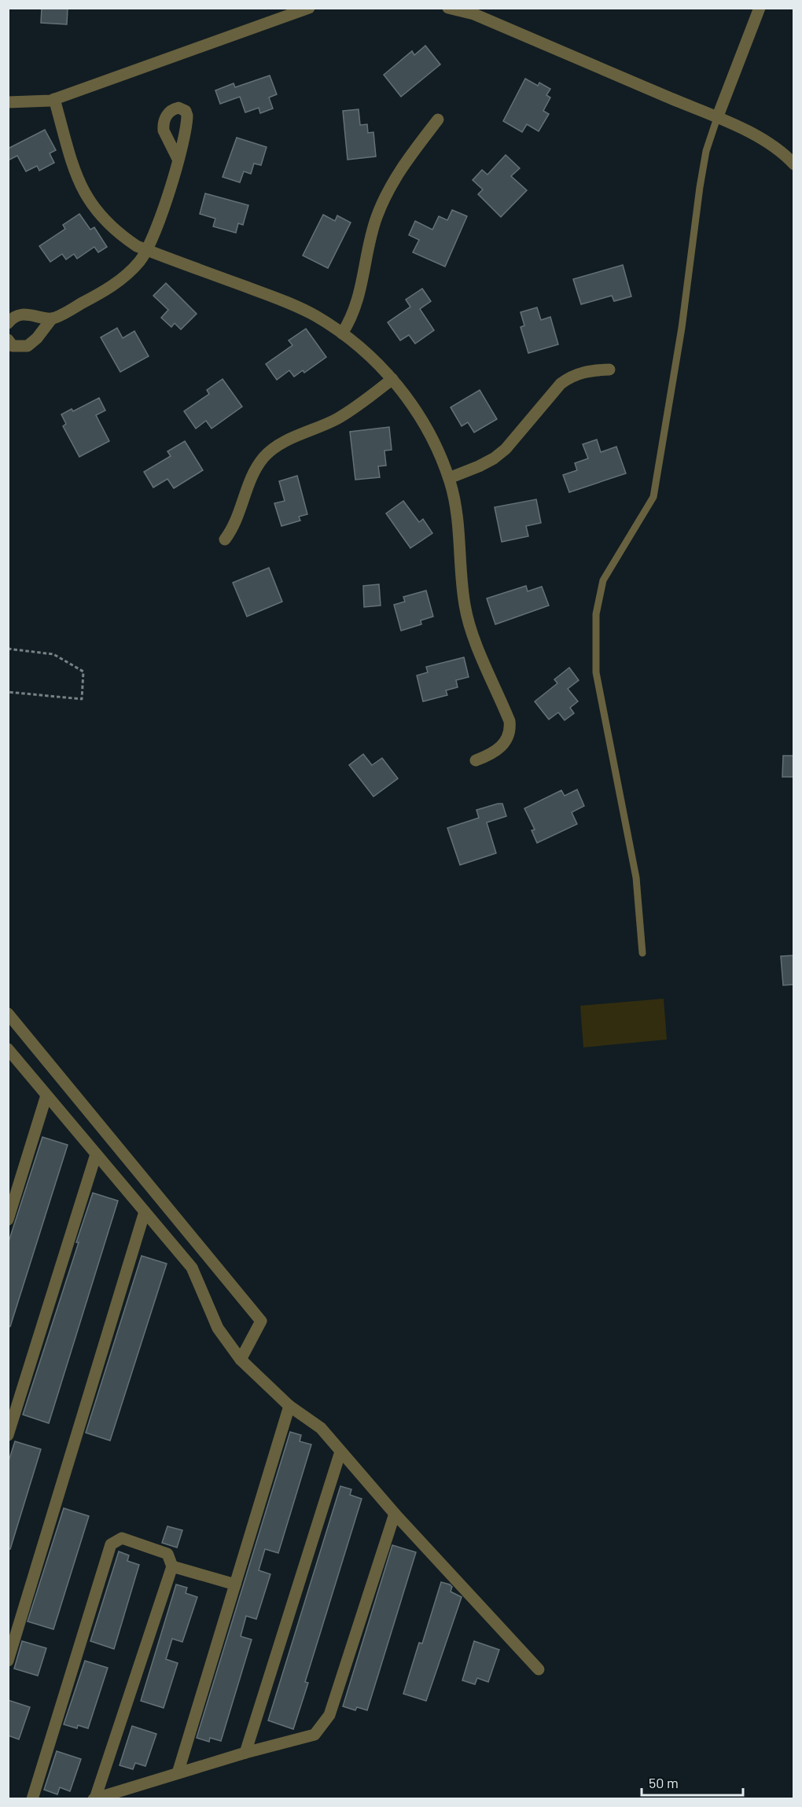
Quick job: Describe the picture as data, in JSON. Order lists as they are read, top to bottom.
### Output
{
  "scale_bar": "50 m"
}
